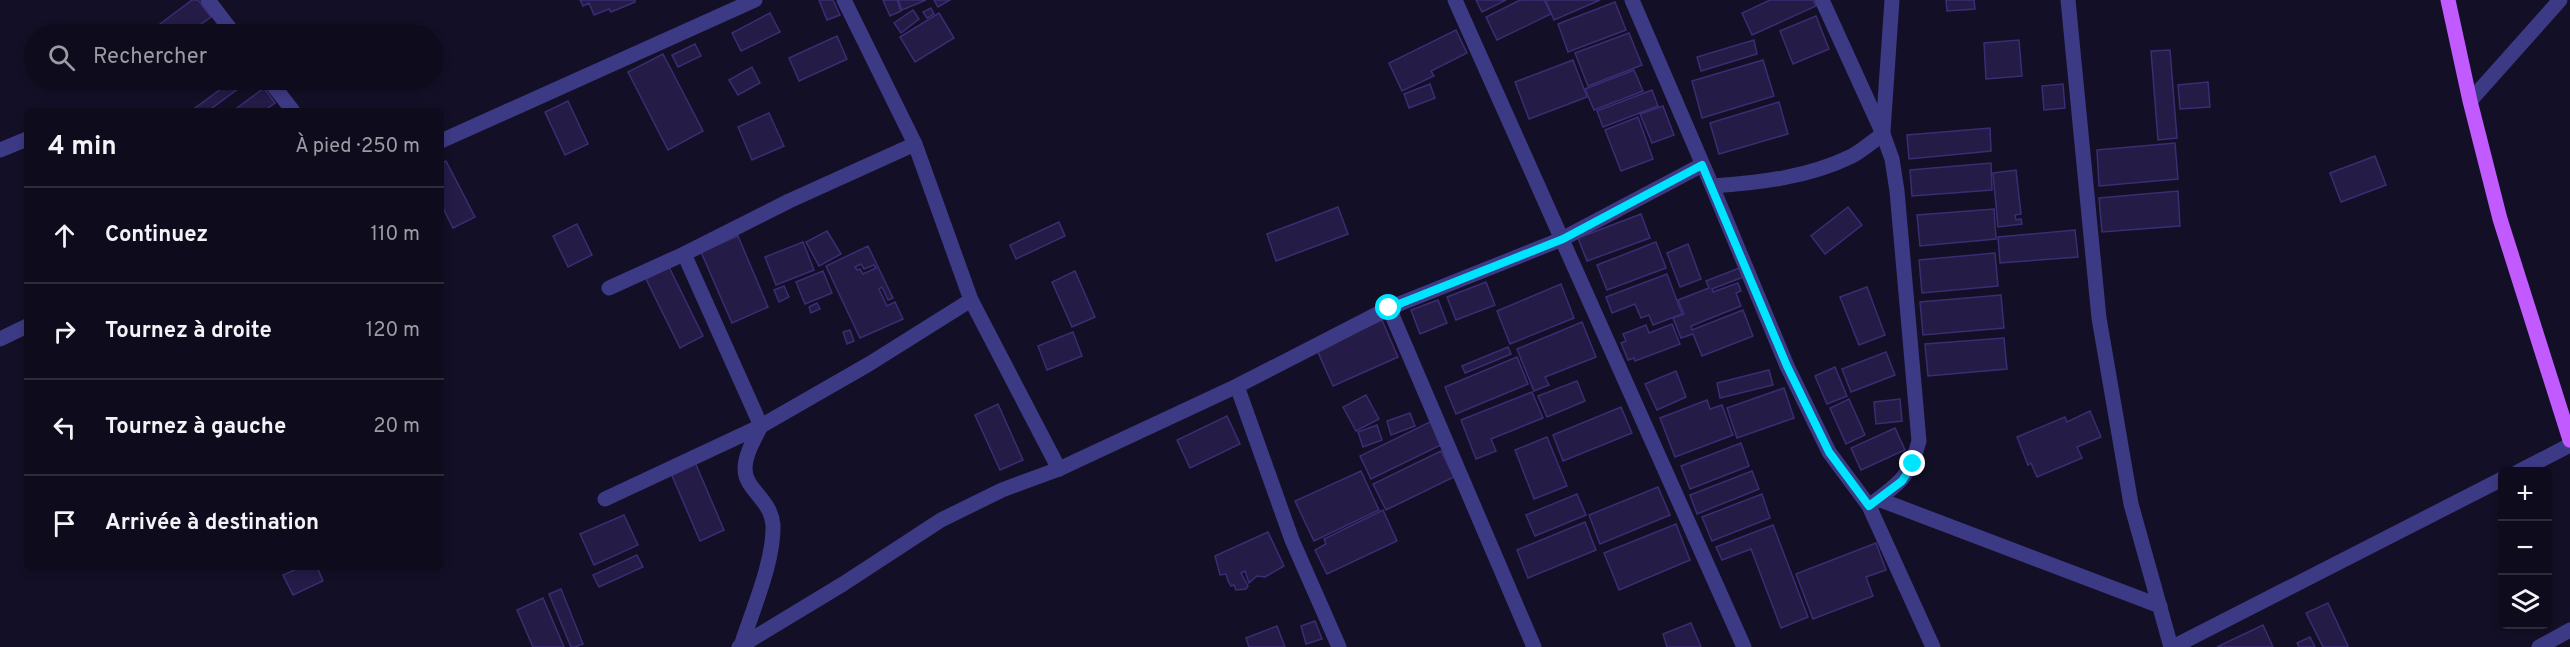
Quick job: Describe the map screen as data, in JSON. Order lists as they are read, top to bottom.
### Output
{
  "page": {
    "search": "Rechercher",
    "heading": ["4 min", "À pied · 250 m"],
    "list": [
      ["Continuez", "110 m"],
      ["Tournez à droite", "120 m"],
      ["Tournez à gauche", "20 m"],
      "Arrivée à destination"
    ],
    "map_buttons": ["+", "−"]
  }
}
